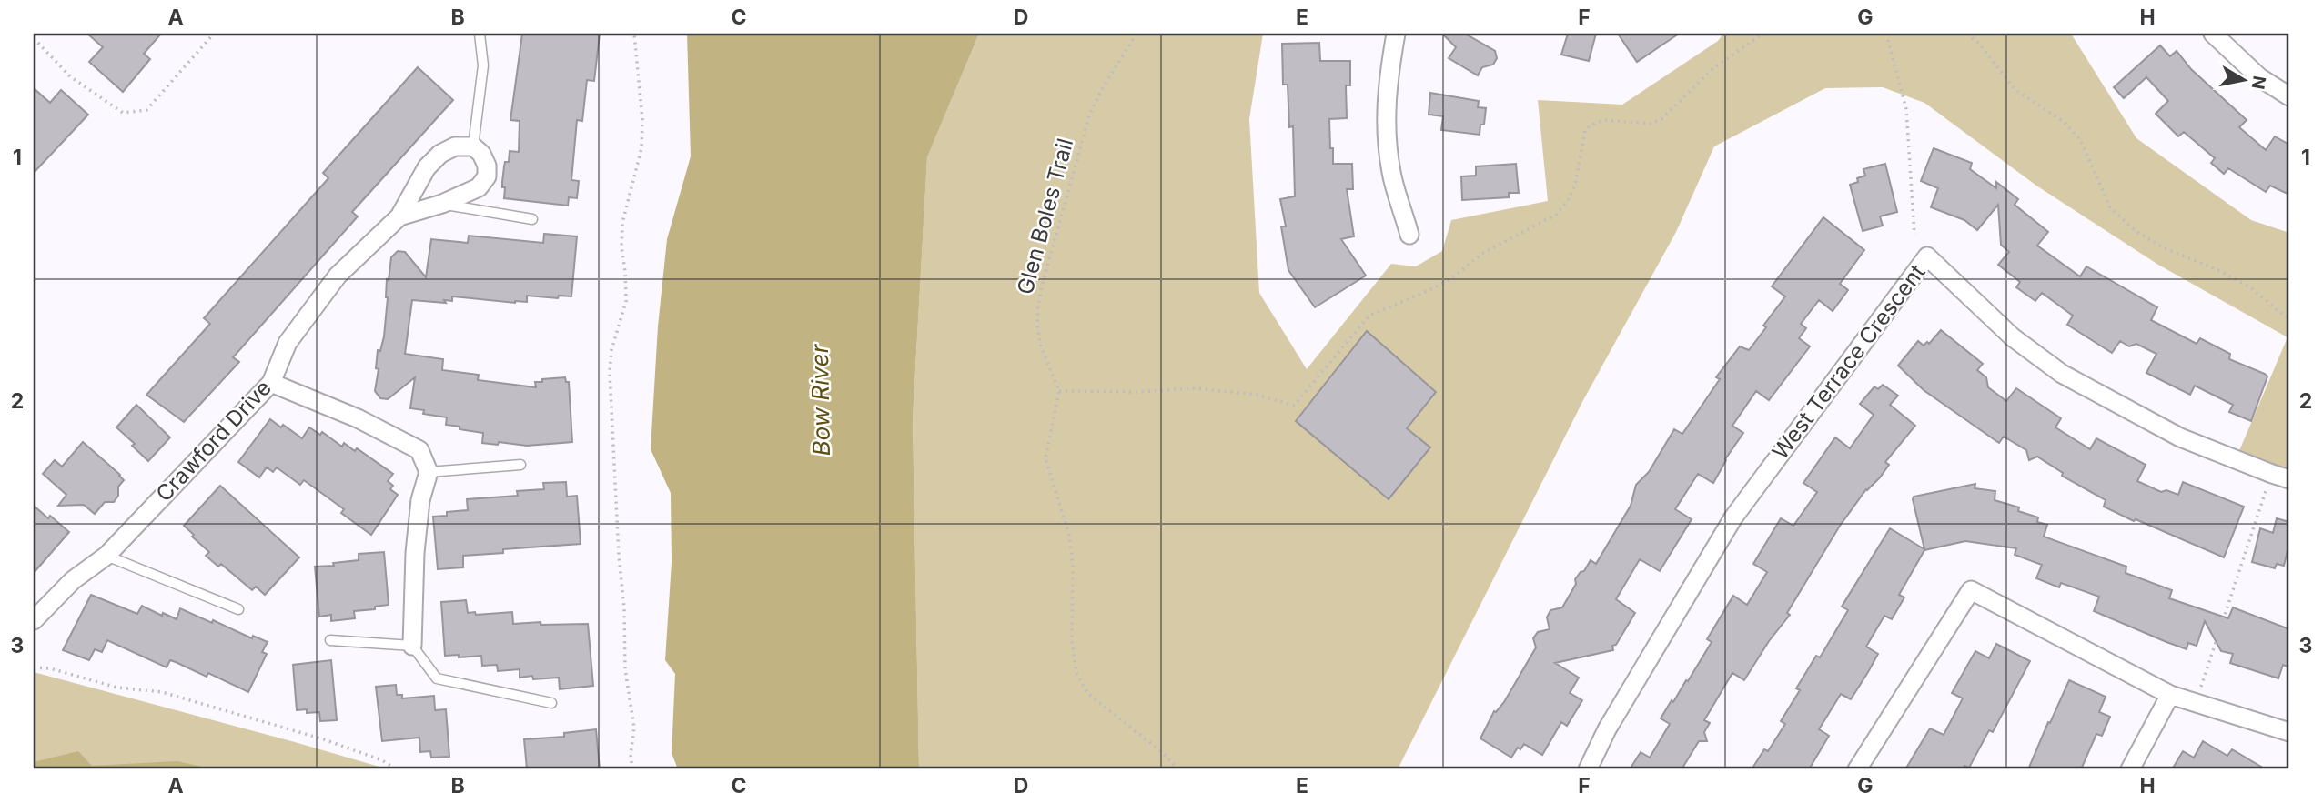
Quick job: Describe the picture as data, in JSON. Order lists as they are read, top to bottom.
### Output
{
  "streets": {
    "street": ["West Terrace Crescent", "Crawford Drive"],
    "path": ["Glen Boles Trail"]
  },
  "water": ["Bow River"],
  "north": "right",
  "grid": {
    "columns": [
      "A",
      "B",
      "C",
      "D",
      "E",
      "F",
      "G",
      "H"
    ],
    "rows": ["1", "2", "3"]
  }
}
